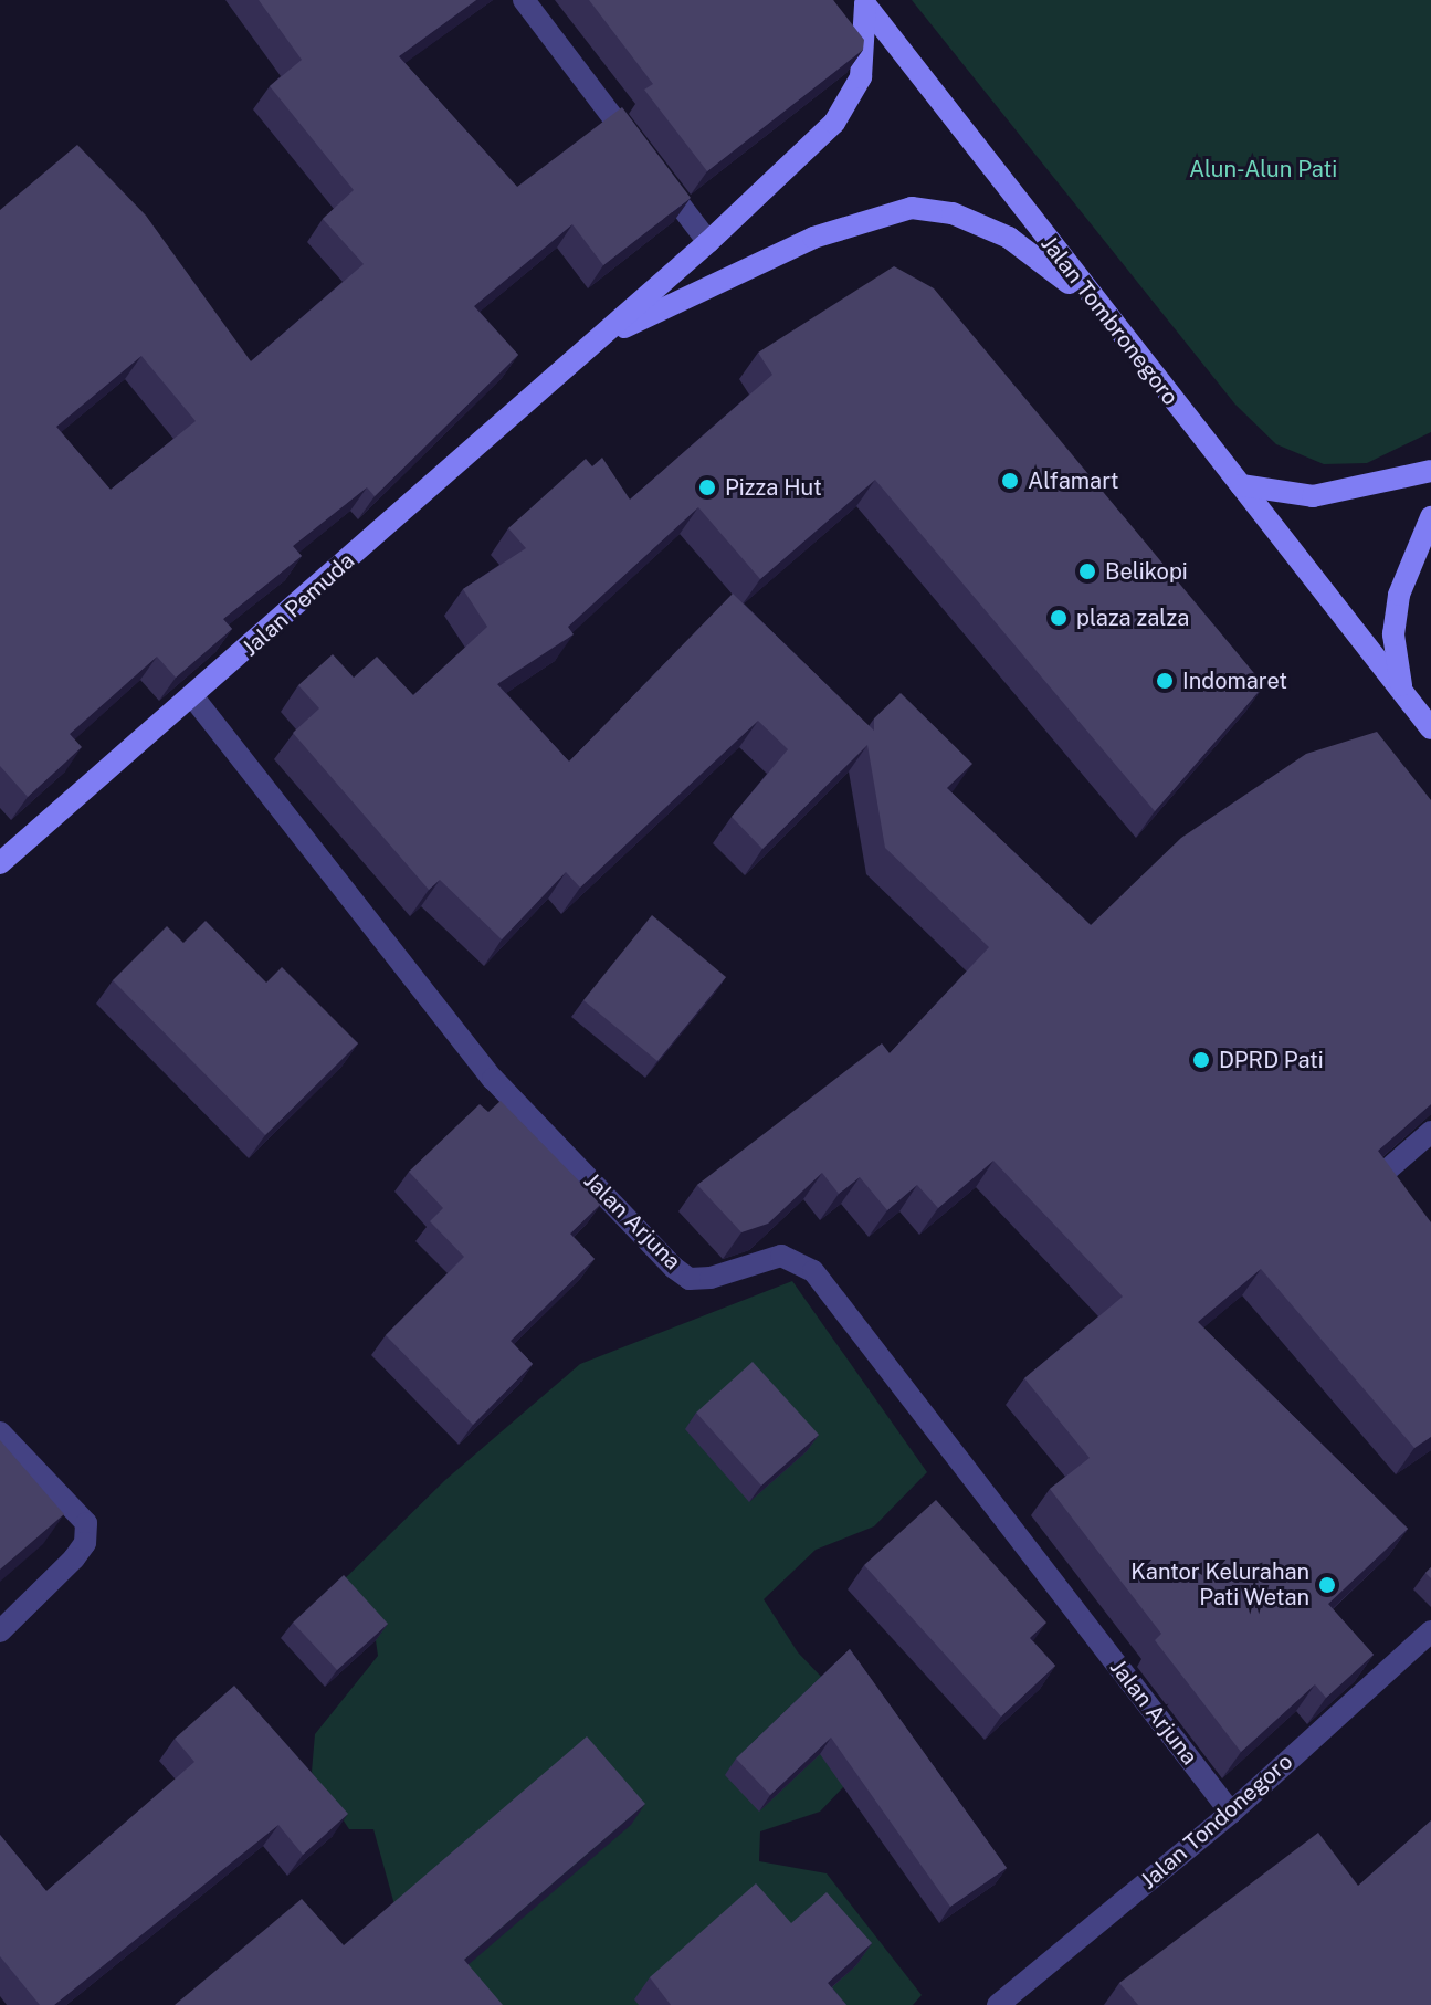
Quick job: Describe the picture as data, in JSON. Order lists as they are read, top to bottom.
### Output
{
  "streets": {
    "main road": ["Jalan Tombronegoro", "Jalan Pemuda"],
    "street": ["Jalan Arjuna", "Jalan Tondonegoro"]
  },
  "crossings": [
    ["Jalan Pemuda", "Jalan Arjuna"],
    ["Jalan Arjuna", "Jalan Tondonegoro"]
  ],
  "parks": ["Alun-Alun Pati"],
  "places": [
    "Alfamart",
    "Pizza Hut",
    "Belikopi",
    "plaza zalza",
    "Indomaret",
    "DPRD Pati",
    "Kantor Kelurahan Pati Wetan"
  ]
}
